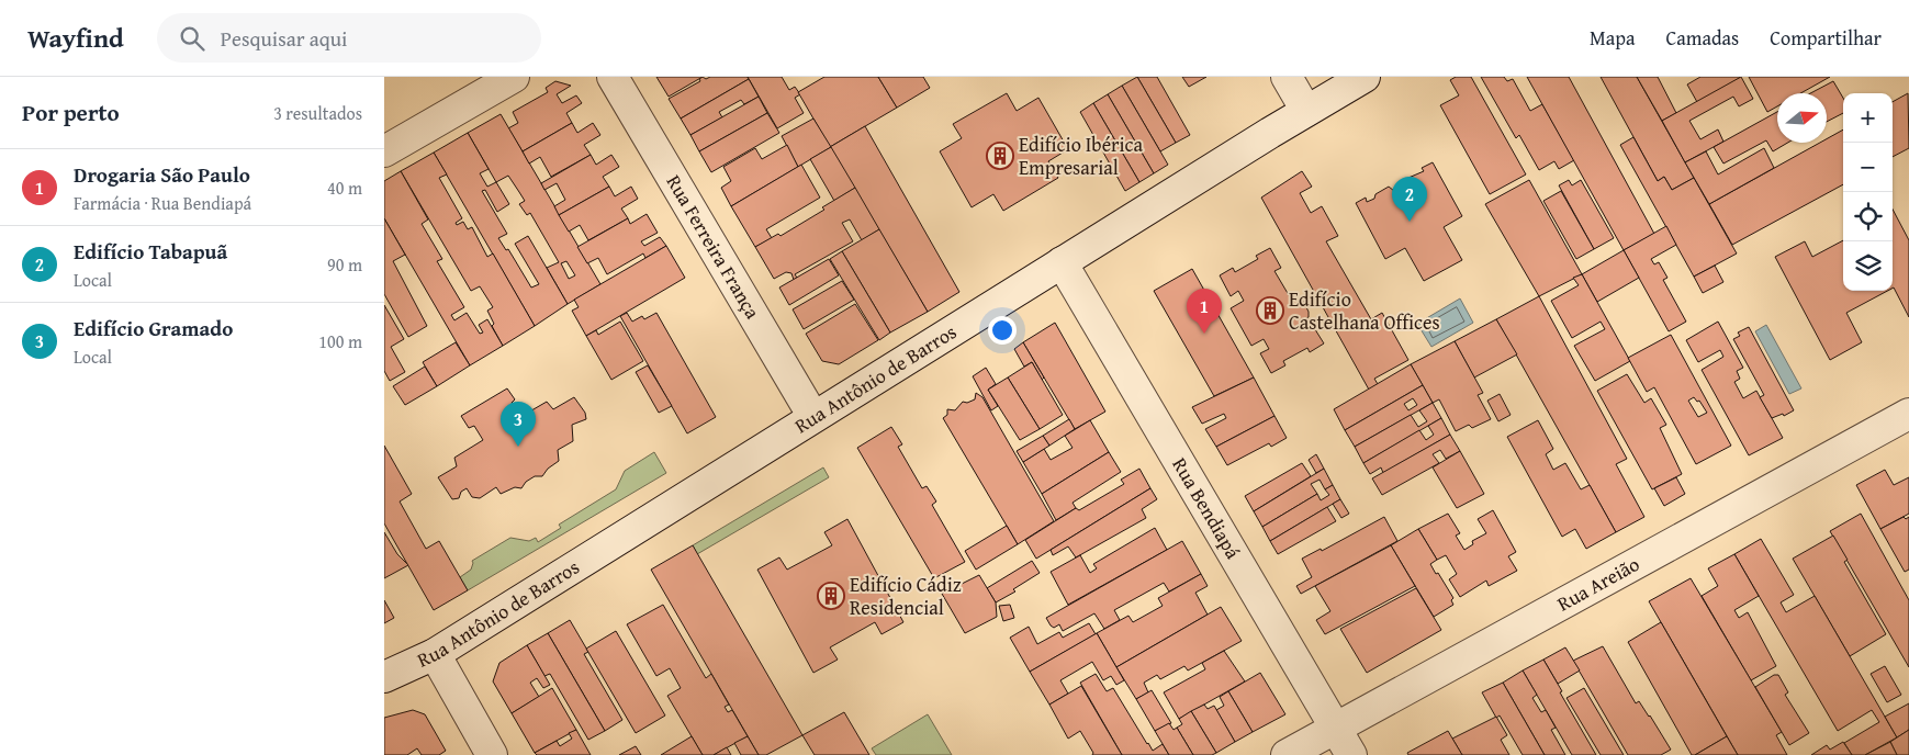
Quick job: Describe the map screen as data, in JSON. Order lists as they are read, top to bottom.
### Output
{
  "streets": {
    "street": [
      "Rua Ferreira França",
      "Rua Antônio de Barros",
      "Rua Bendiapá",
      "Rua Areião"
    ]
  },
  "crossings": [
    ["Rua Ferreira França", "Rua Antônio de Barros"],
    ["Rua Antônio de Barros", "Rua Bendiapá"],
    ["Rua Bendiapá", "Rua Areião"]
  ],
  "places": {
    "building": ["Edifício Ibérica Empresarial", "Edifício Castelhana Offices", "Edifício Cádiz Residencial"]
  },
  "north": "right",
  "page": {
    "header": "Wayfind",
    "search": "Pesquisar aqui",
    "nav": ["Mapa", "Camadas", "Compartilhar"],
    "heading": ["Por perto", "3 resultados"],
    "map_buttons": ["+", "−"],
    "list": [
      {
        "mark": "1",
        "name": "Drogaria São Paulo",
        "note": "Farmácia · Rua Bendiapá",
        "value": "40 m"
      },
      {
        "mark": "2",
        "name": "Edifício Tabapuã",
        "note": "Local",
        "value": "90 m"
      },
      {
        "mark": "3",
        "name": "Edifício Gramado",
        "note": "Local",
        "value": "100 m"
      }
    ],
    "pins": ["2", "1", "3"]
  }
}
